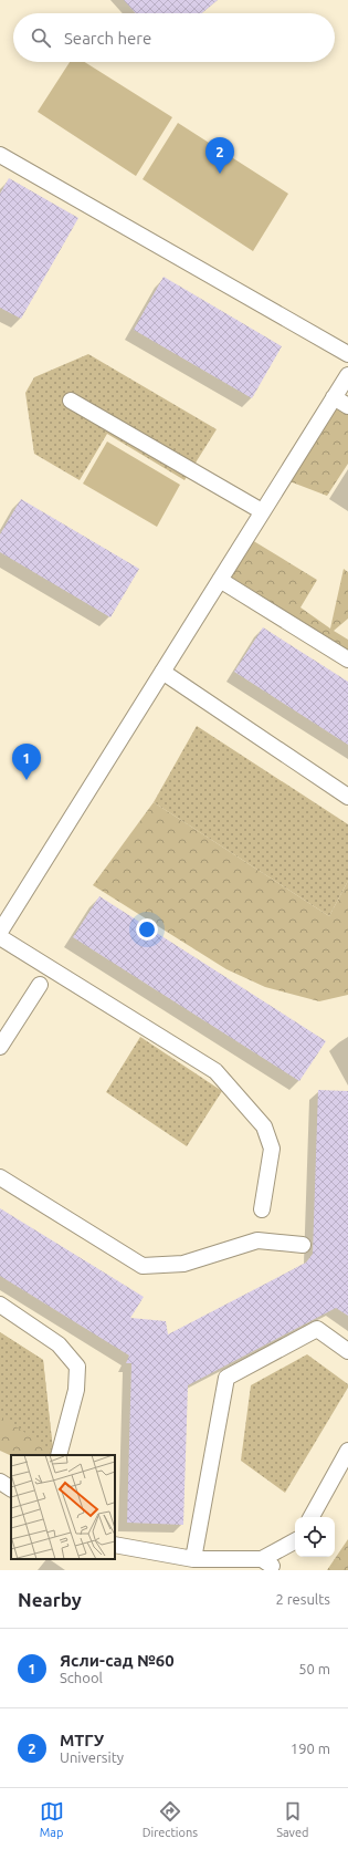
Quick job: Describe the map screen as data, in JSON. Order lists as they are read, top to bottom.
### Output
{
  "page": {
    "search": "Search here",
    "pins": ["2", "1"],
    "heading": ["Nearby", "2 results"],
    "list": [
      {
        "mark": "1",
        "name": "Ясли-сад №60",
        "note": "School",
        "value": "50 m"
      },
      {
        "mark": "2",
        "name": "МТГУ",
        "note": "University",
        "value": "190 m"
      }
    ],
    "nav": ["Map", "Directions", "Saved"]
  }
}
